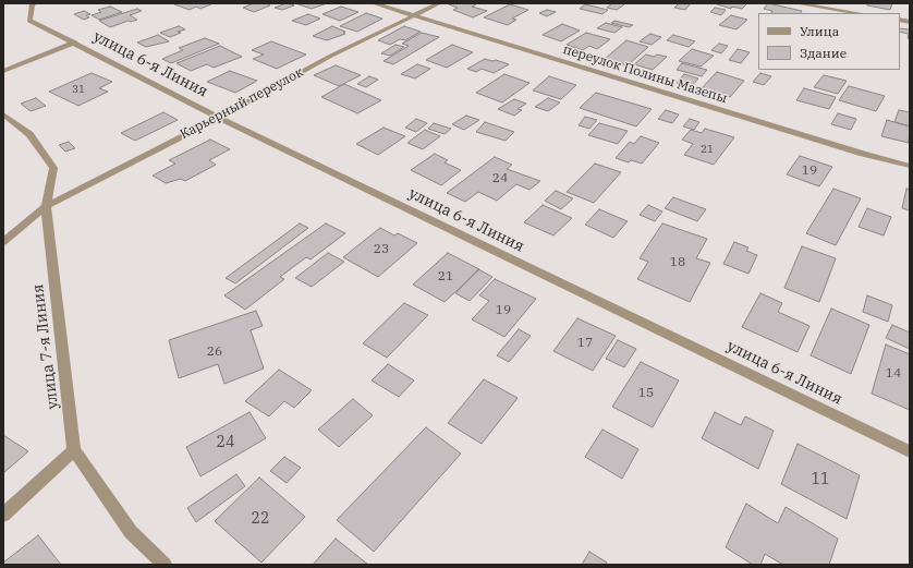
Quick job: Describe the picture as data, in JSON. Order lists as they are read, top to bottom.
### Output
{
  "streets": {
    "street": [
      "улица 6-я Линия",
      "переулок Полины Мазепы",
      "Карьерный переулок",
      "улица 7-я Линия"
    ]
  },
  "crossings": [
    ["улица 6-я Линия", "Карьерный переулок"],
    ["переулок Полины Мазепы", "Карьерный переулок"],
    ["Карьерный переулок", "улица 7-я Линия"]
  ],
  "house_numbers": [
    "31",
    "21",
    "19",
    "24",
    "23",
    "18",
    "21",
    "19",
    "17",
    "26",
    "14",
    "15",
    "24",
    "11",
    "22"
  ],
  "legend": ["Улица", "Здание"]
}
